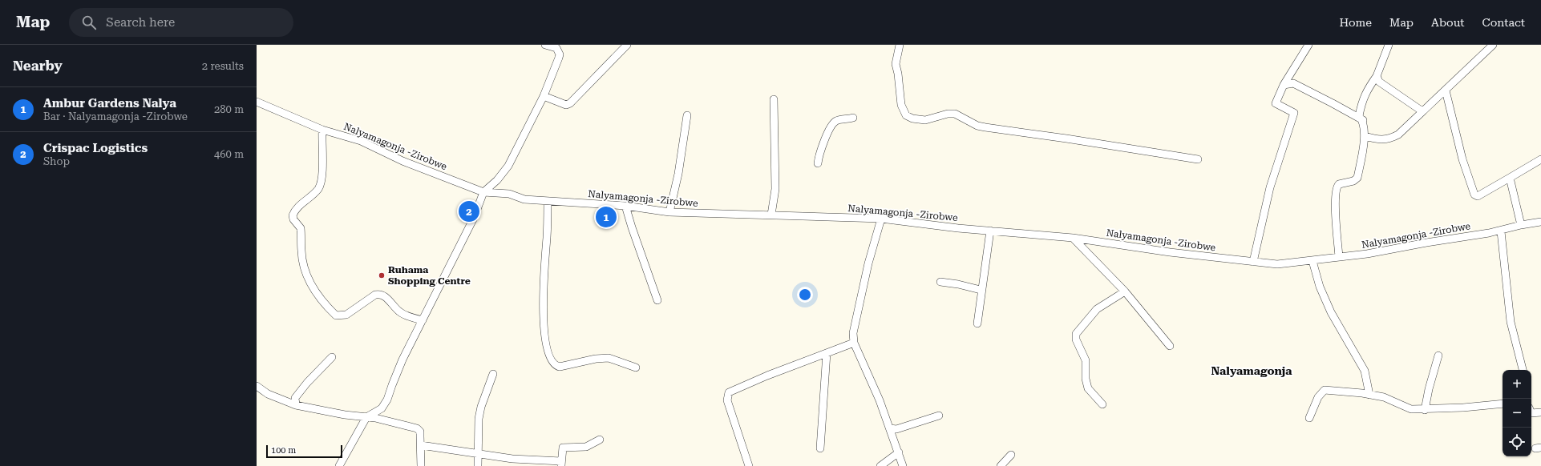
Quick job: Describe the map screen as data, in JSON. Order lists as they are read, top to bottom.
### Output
{
  "streets": {
    "street": ["Nalyamagonja -Zirobwe"]
  },
  "districts": ["Nalyamagonja"],
  "places": ["Ruhama Shopping Centre"],
  "scale_bar": "100 m",
  "page": {
    "header": "Map",
    "search": "Search here",
    "nav": [
      "Home",
      "Map",
      "About",
      "Contact"
    ],
    "heading": ["Nearby", "2 results"],
    "list": [
      {
        "mark": "1",
        "name": "Ambur Gardens Nalya",
        "note": "Bar · Nalyamagonja -Zirobwe",
        "value": "280 m"
      },
      {
        "mark": "2",
        "name": "Crispac Logistics",
        "note": "Shop",
        "value": "460 m"
      }
    ],
    "pins": ["2", "1"],
    "map_buttons": ["+", "−"],
    "scale": "100 m"
  }
}
